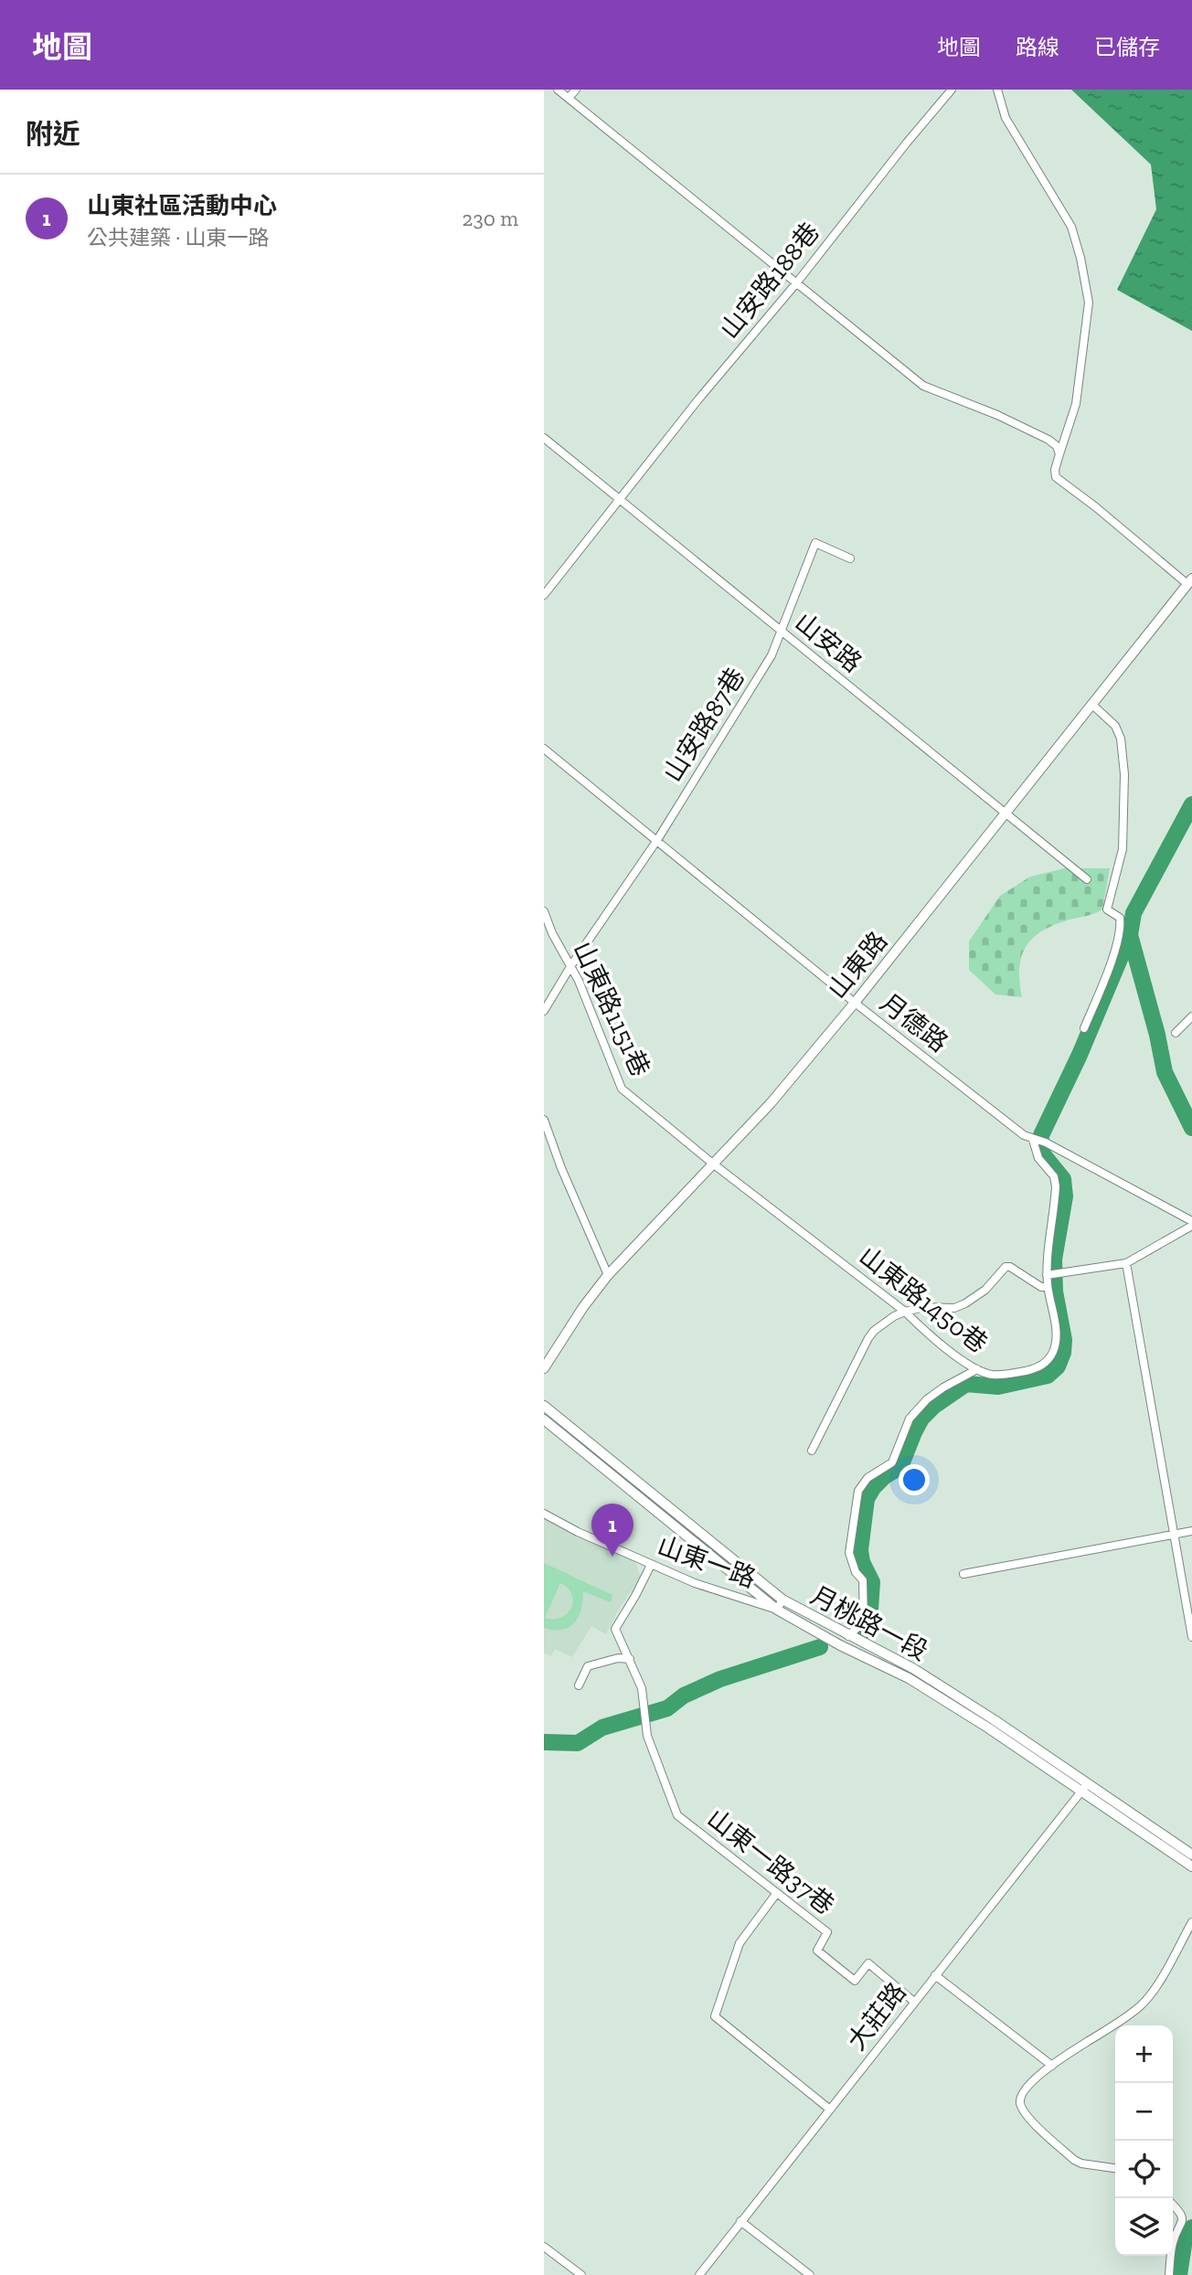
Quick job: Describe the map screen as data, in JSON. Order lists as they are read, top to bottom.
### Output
{
  "streets": {
    "street": [
      "山安路188巷",
      "山安路",
      "山安路87巷",
      "山東路",
      "山東路1151巷",
      "月德路",
      "山東路1450巷",
      "山東一路",
      "月桃路一段",
      "山東一路37巷",
      "大莊路"
    ]
  },
  "crossings": [
    ["山安路188巷", "山安路"],
    ["山安路", "山安路87巷"],
    ["山安路", "山東路"],
    ["山安路87巷", "山東路1151巷"],
    ["山安路87巷", "月德路"],
    ["山東路", "山東路1151巷"],
    ["山東路", "月德路"],
    ["山東路", "山東路1450巷"],
    ["山東路1151巷", "山東路1450巷"],
    ["月德路", "山東路1450巷"],
    ["山東一路", "月桃路一段"],
    ["月桃路一段", "大莊路"],
    ["山東一路37巷", "大莊路"]
  ],
  "page": {
    "header": "地圖",
    "nav": ["地圖", "路線", "已儲存"],
    "heading": "附近",
    "list": [
      {
        "mark": "1",
        "name": "山東社區活動中心",
        "note": "公共建築 · 山東一路",
        "value": "230 m"
      }
    ],
    "pins": "1",
    "map_buttons": ["+", "−"]
  }
}
